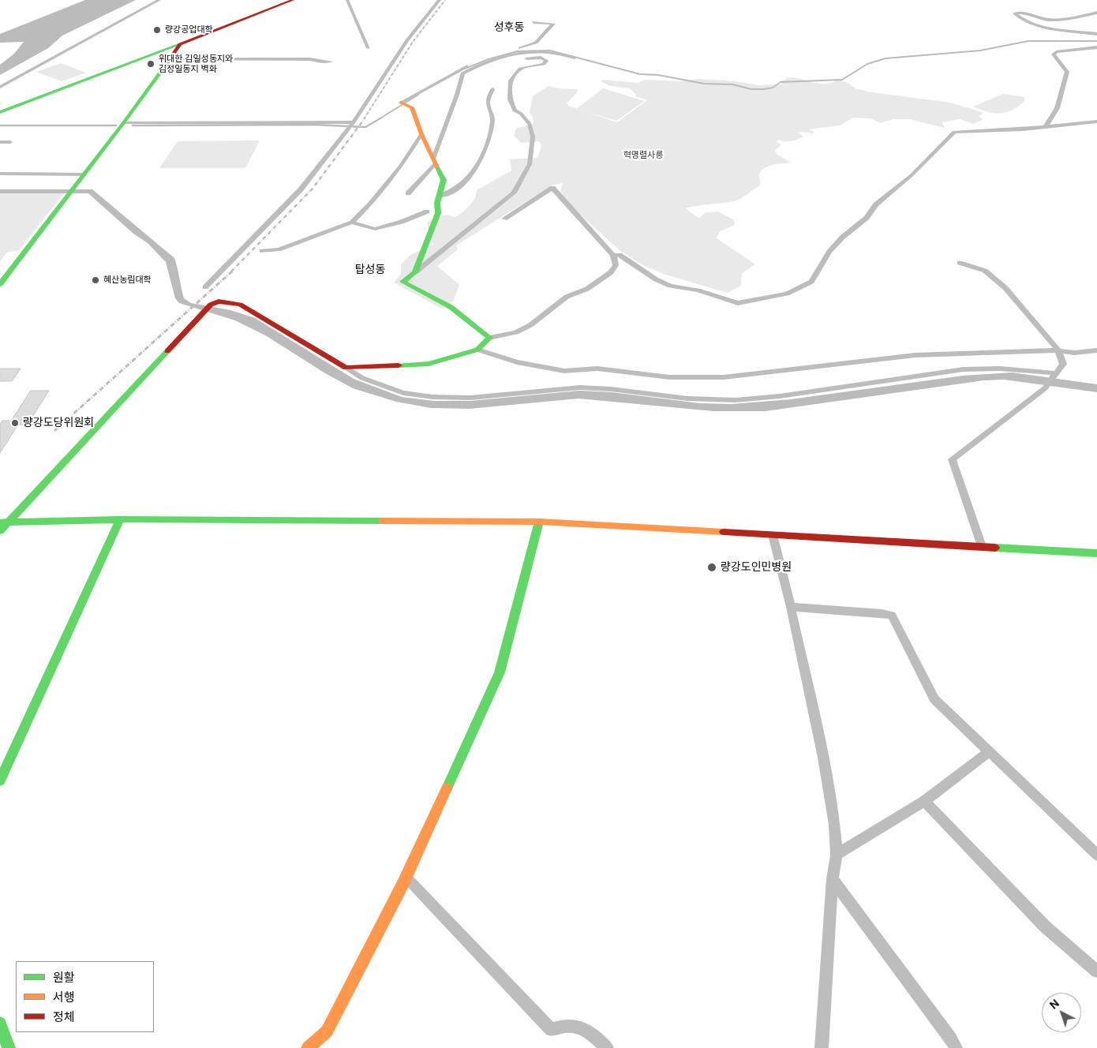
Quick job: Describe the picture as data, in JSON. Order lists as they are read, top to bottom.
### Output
{
  "districts": ["성후동", "탑성동"],
  "parks": ["혁명렬사릉"],
  "places": [
    "량강공업대학",
    "위대한 김일성동지와 김정일동지 벽화",
    "혜산농림대학",
    "량강도당위원회",
    "량강도인민병원"
  ],
  "legend": ["원활", "서행", "정체"],
  "north": "top left"
}
